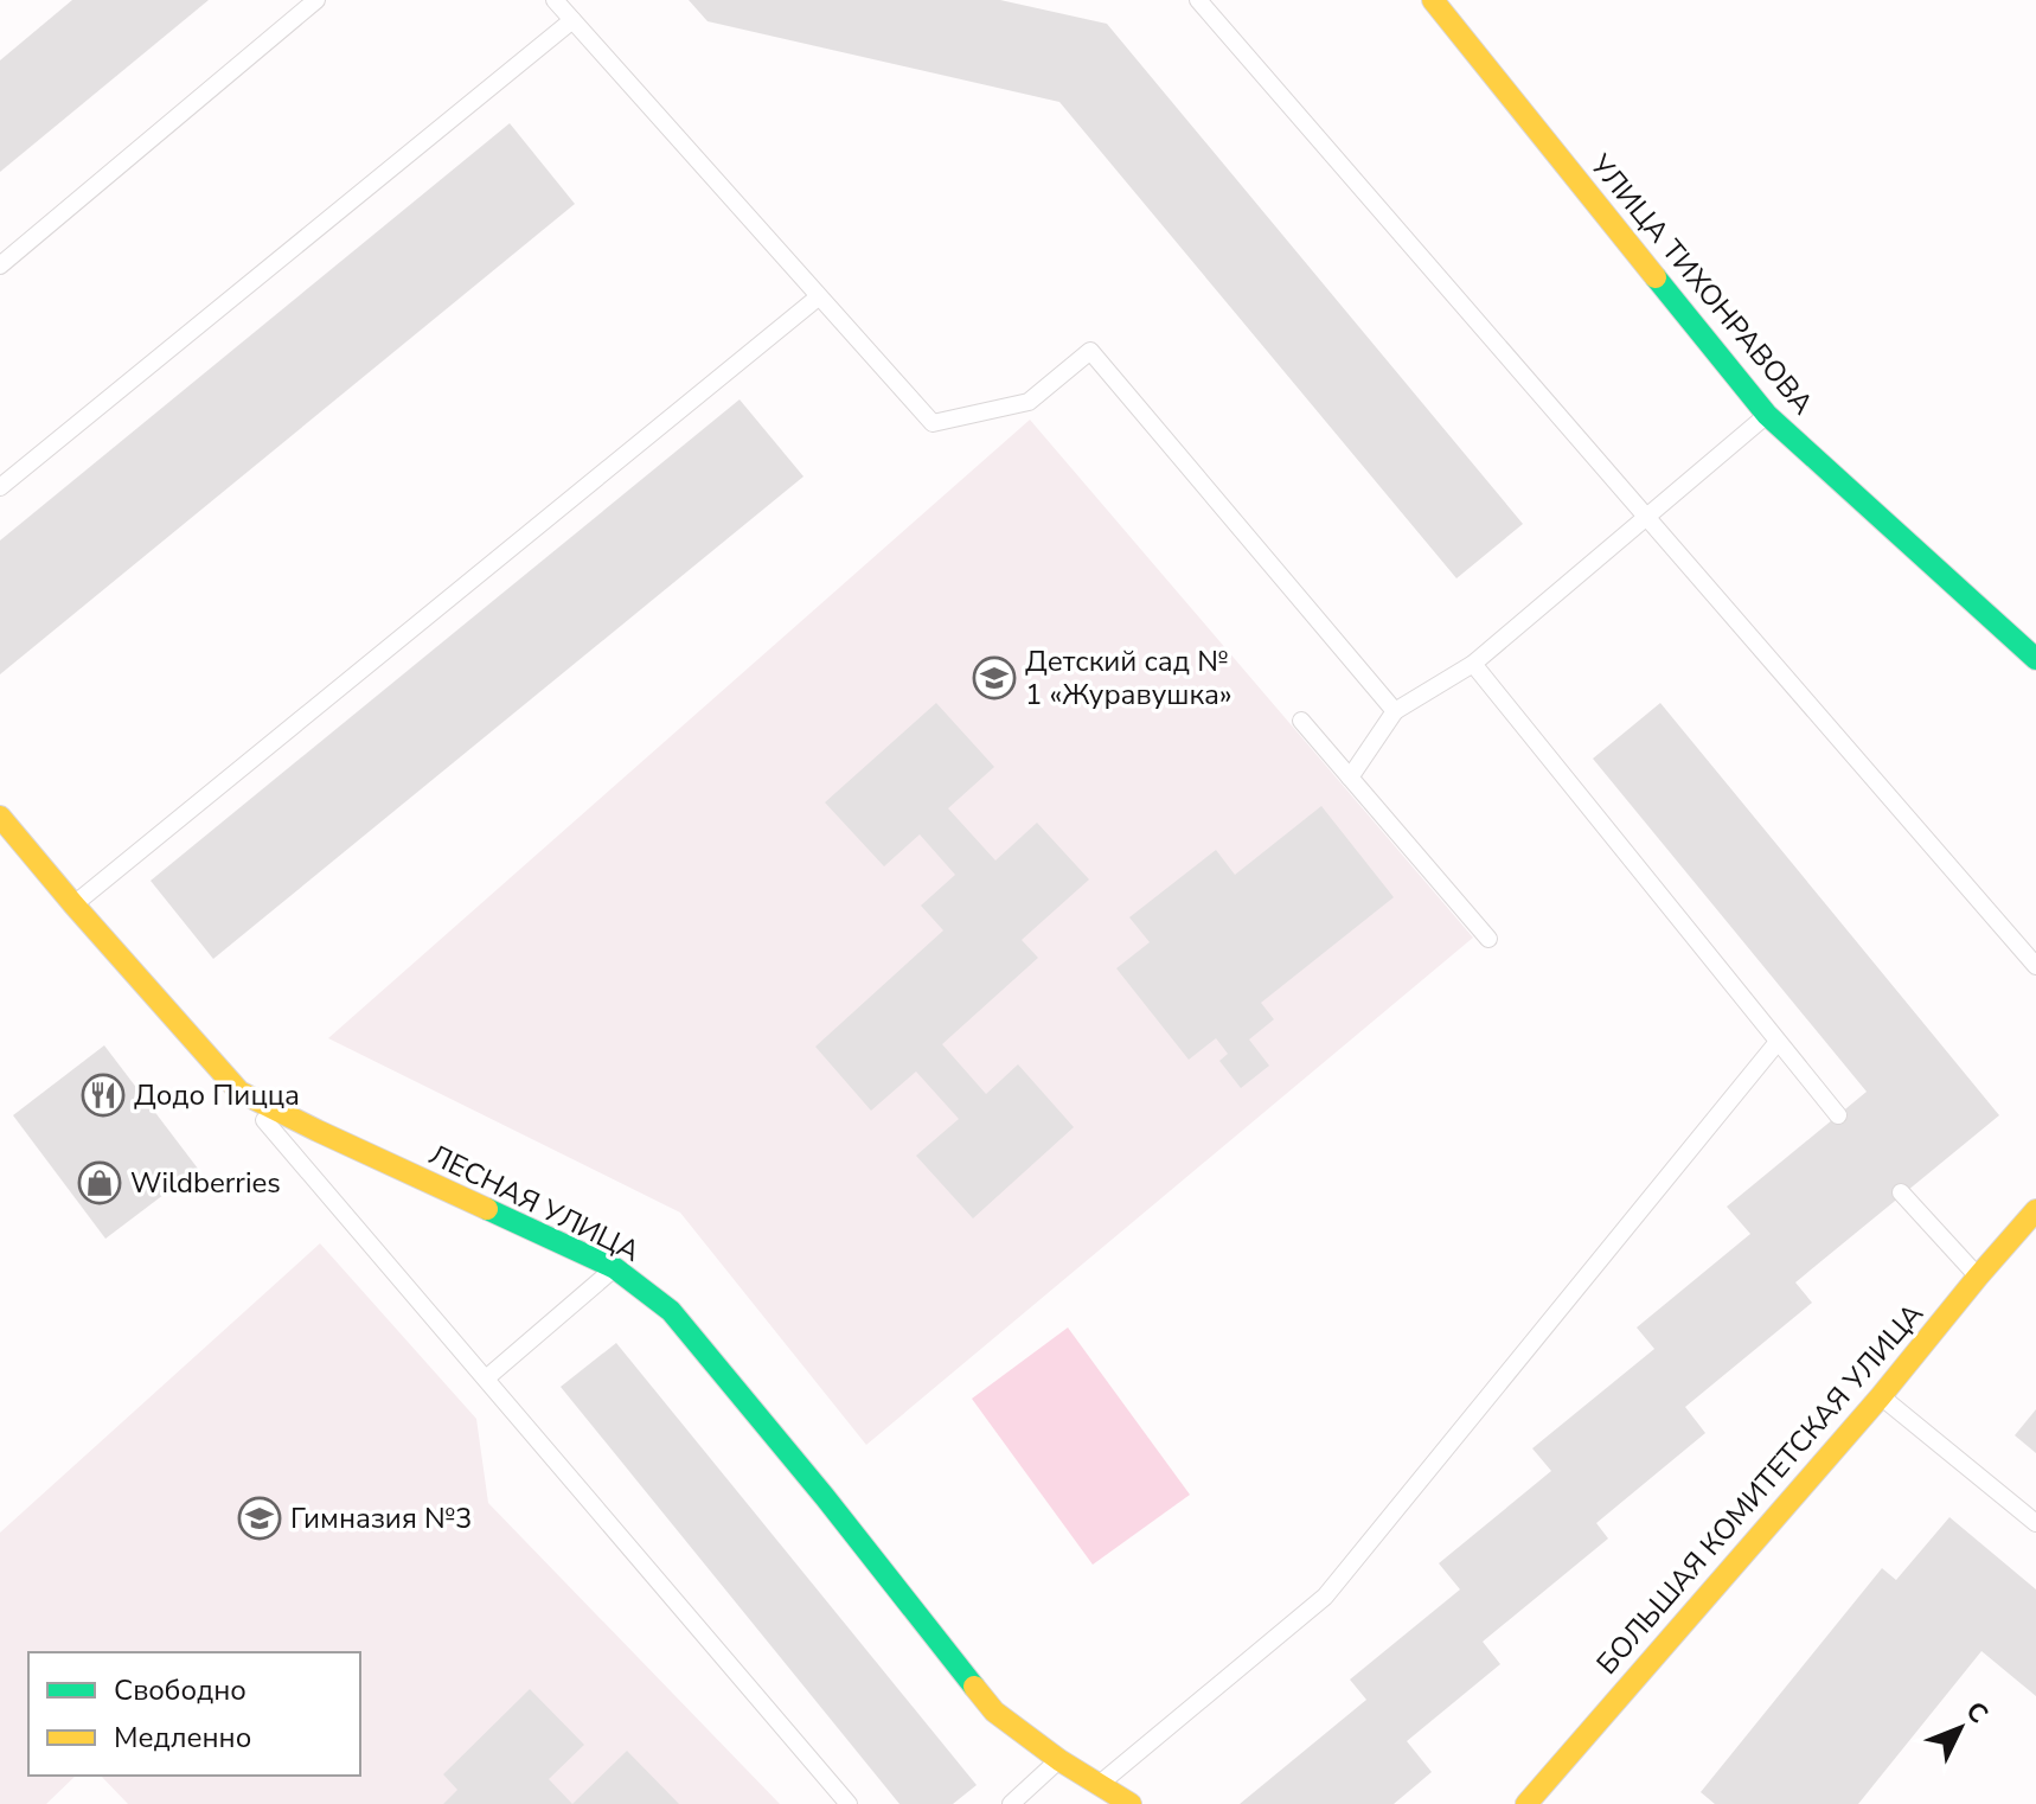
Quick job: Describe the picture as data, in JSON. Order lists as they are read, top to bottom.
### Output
{
  "streets": {
    "street": ["УЛИЦА ТИХОНРАВОВА", "ЛЕСНАЯ УЛИЦА", "БОЛЬШАЯ КОМИТЕТСКАЯ УЛИЦА"]
  },
  "places": {
    "school or university": ["Детский сад № 1 «Журавушка»", "Гимназия №3"],
    "restaurant": ["Додо Пицца"],
    "shop": ["Wildberries"]
  },
  "legend": ["Свободно", "Медленно"],
  "north": "top right"
}
